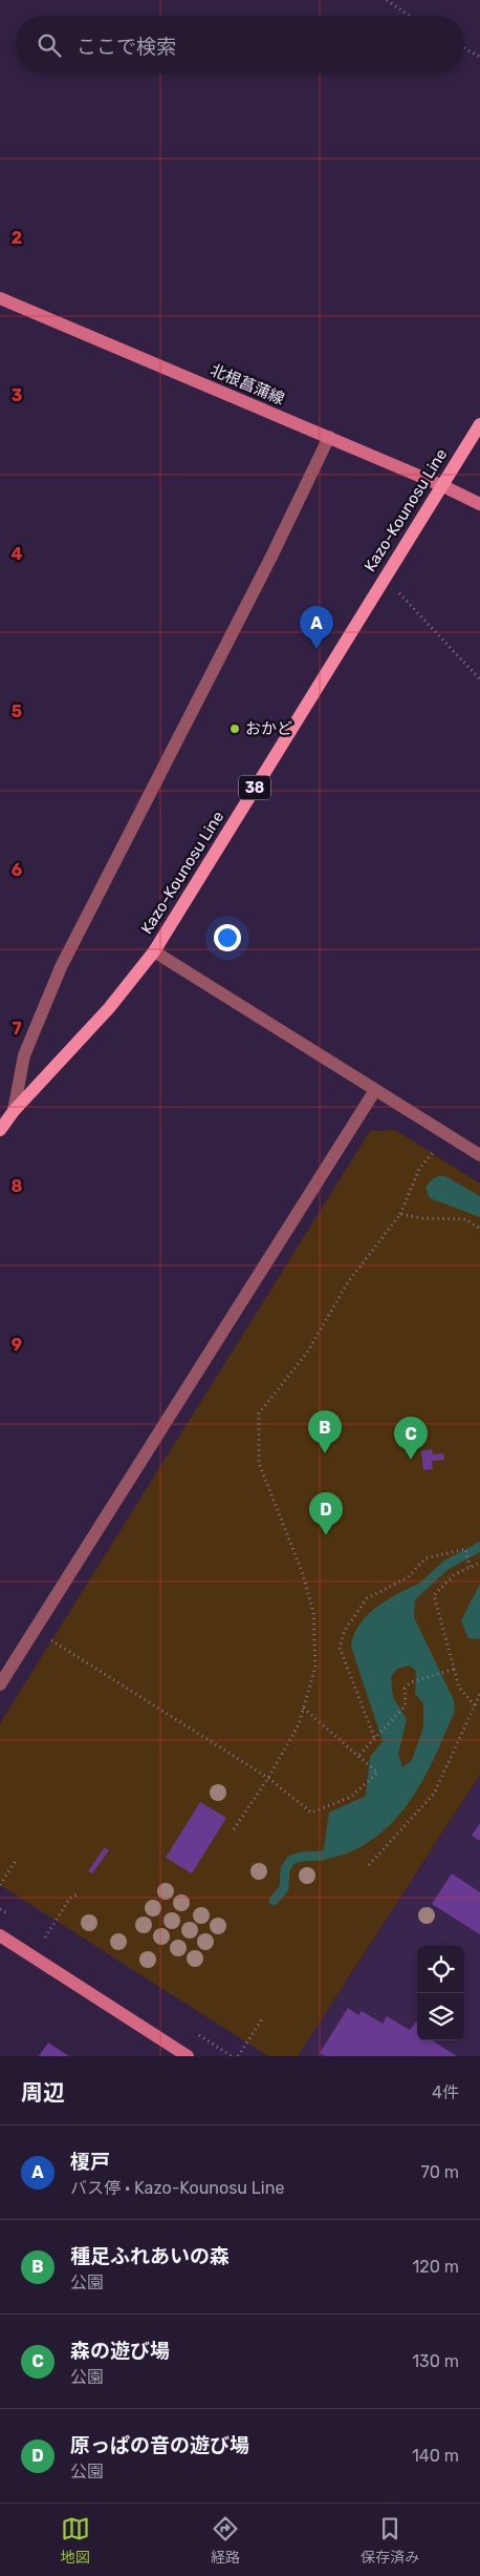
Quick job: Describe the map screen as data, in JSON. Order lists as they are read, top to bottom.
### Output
{
  "streets": {
    "main road": ["北根菖蒲線", "Kazo-Kounosu Line", "38"]
  },
  "crossings": [
    ["北根菖蒲線", "Kazo-Kounosu Line"]
  ],
  "places": ["おかど"],
  "page": {
    "search": "ここで検索",
    "pins": [
      "A",
      "B",
      "C",
      "D"
    ],
    "heading": ["周辺", "4件"],
    "list": [
      {
        "mark": "A",
        "name": "榎戸",
        "note": "バス停 · Kazo-Kounosu Line",
        "value": "70 m"
      },
      {
        "mark": "B",
        "name": "種足ふれあいの森",
        "note": "公園",
        "value": "120 m"
      },
      {
        "mark": "C",
        "name": "森の遊び場",
        "note": "公園",
        "value": "130 m"
      },
      {
        "mark": "D",
        "name": "原っぱの音の遊び場",
        "note": "公園",
        "value": "140 m"
      }
    ],
    "nav": ["地図", "経路", "保存済み"]
  },
  "grid": {
    "rows": [
      "2",
      "3",
      "4",
      "5",
      "6",
      "7",
      "8",
      "9"
    ]
  }
}
